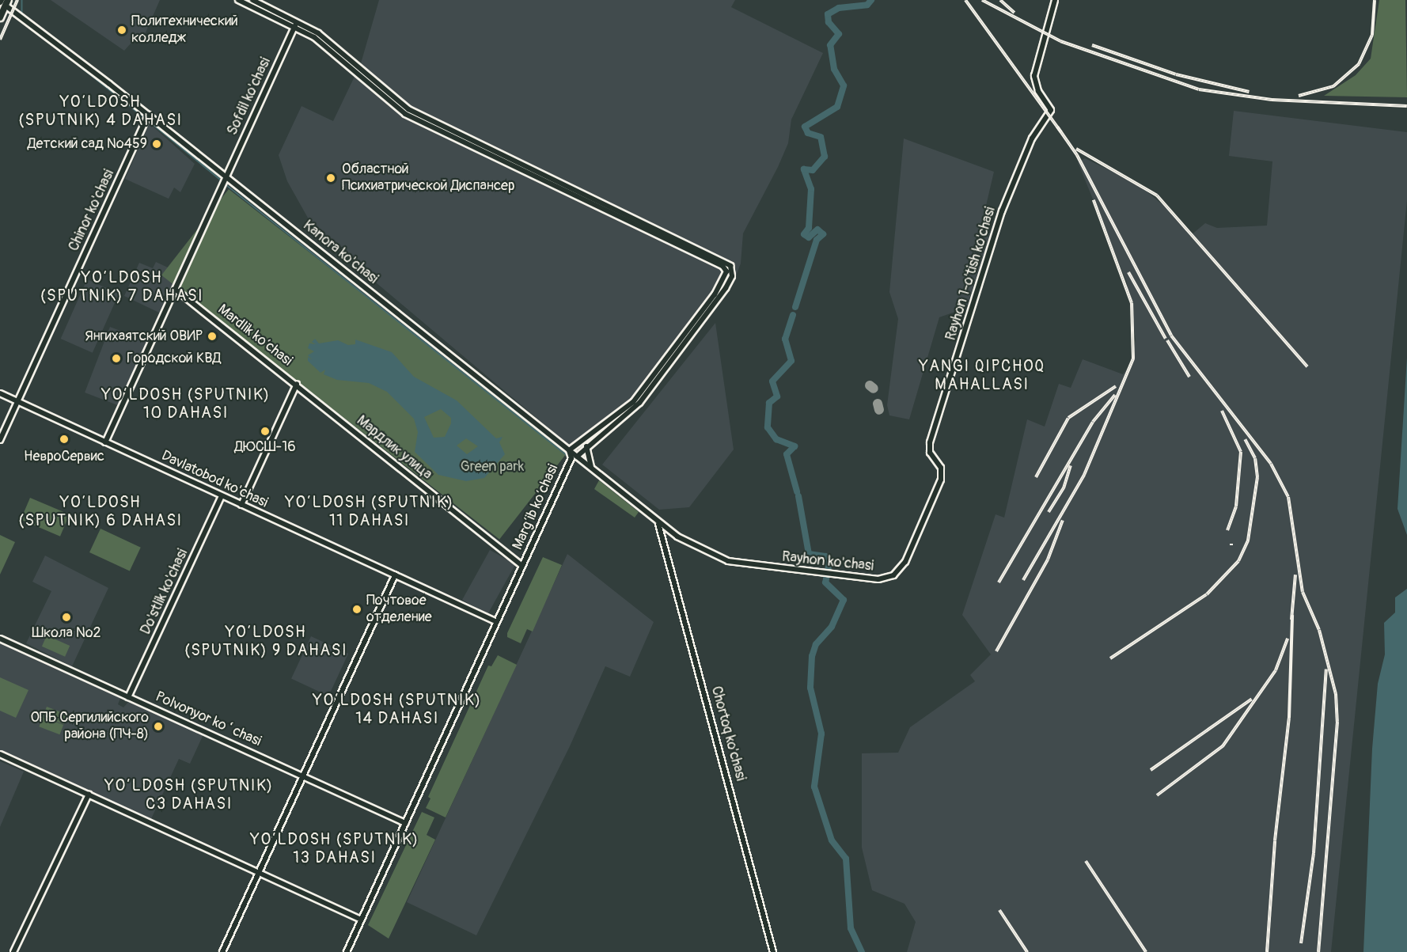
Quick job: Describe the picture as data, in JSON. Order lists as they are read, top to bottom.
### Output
{
  "streets": {
    "street": [
      "Sofdil ko'chasi",
      "Chinor ko'chasi",
      "Kanora ko'chasi",
      "Rayhon 1-o'tish ko'chasi",
      "Mardlik ko‘chasi",
      "Мардлик улица",
      "Davlatobod ko'chasi",
      "Marg‘ib ko‘chasi",
      "Rayhon ko'chasi",
      "Do'stlik ko'chasi",
      "Polvonyor koʻchasi",
      "Chortoq ko'chasi"
    ]
  },
  "crossings": [
    ["Sofdil ko'chasi", "Kanora ko'chasi"],
    ["Sofdil ko'chasi", "Mardlik ko‘chasi"],
    ["Sofdil ko'chasi", "Davlatobod ko'chasi"],
    ["Chinor ko'chasi", "Kanora ko'chasi"],
    ["Chinor ko'chasi", "Davlatobod ko'chasi"],
    ["Kanora ko'chasi", "Marg‘ib ko‘chasi"],
    ["Kanora ko'chasi", "Rayhon ko'chasi"],
    ["Kanora ko'chasi", "Chortoq ko'chasi"],
    ["Rayhon 1-o'tish ko'chasi", "Rayhon ko'chasi"],
    ["Mardlik ko‘chasi", "Мардлик улица"],
    ["Мардлик улица", "Marg‘ib ko‘chasi"],
    ["Davlatobod ko'chasi", "Marg‘ib ko‘chasi"],
    ["Davlatobod ko'chasi", "Do'stlik ko'chasi"],
    ["Rayhon ko'chasi", "Chortoq ko'chasi"],
    ["Do'stlik ko'chasi", "Polvonyor koʻchasi"]
  ],
  "districts": [
    "YO‘LDOSH (SPUTNIK) 4 DAHASI",
    "YO‘LDOSH (SPUTNIK) 7 DAHASI",
    "YANGI QIPCHOQ MAHALLASI",
    "YO‘LDOSH (SPUTNIK) 10 DAHASI",
    "YO‘LDOSH (SPUTNIK) 6 DAHASI",
    "YO‘LDOSH (SPUTNIK) 11 DAHASI",
    "YO‘LDOSH (SPUTNIK) 9 DAHASI",
    "YO‘LDOSH (SPUTNIK) 14 DAHASI",
    "YO‘LDOSH (SPUTNIK) С3 DAHASI",
    "YO‘LDOSH (SPUTNIK) 13 DAHASI"
  ],
  "parks": ["Green park"],
  "places": [
    "Политехнический колледж",
    "Детский сад №459",
    "Областной Психиатрической Диспансер",
    "Янгихаятский ОВИР",
    "Городской КВД",
    "ДЮСШ-16",
    "НевроСервис",
    "Почтовое отделение",
    "Школа №2",
    "ОПБ Сергилийского района (ПЧ-8)"
  ]
}
